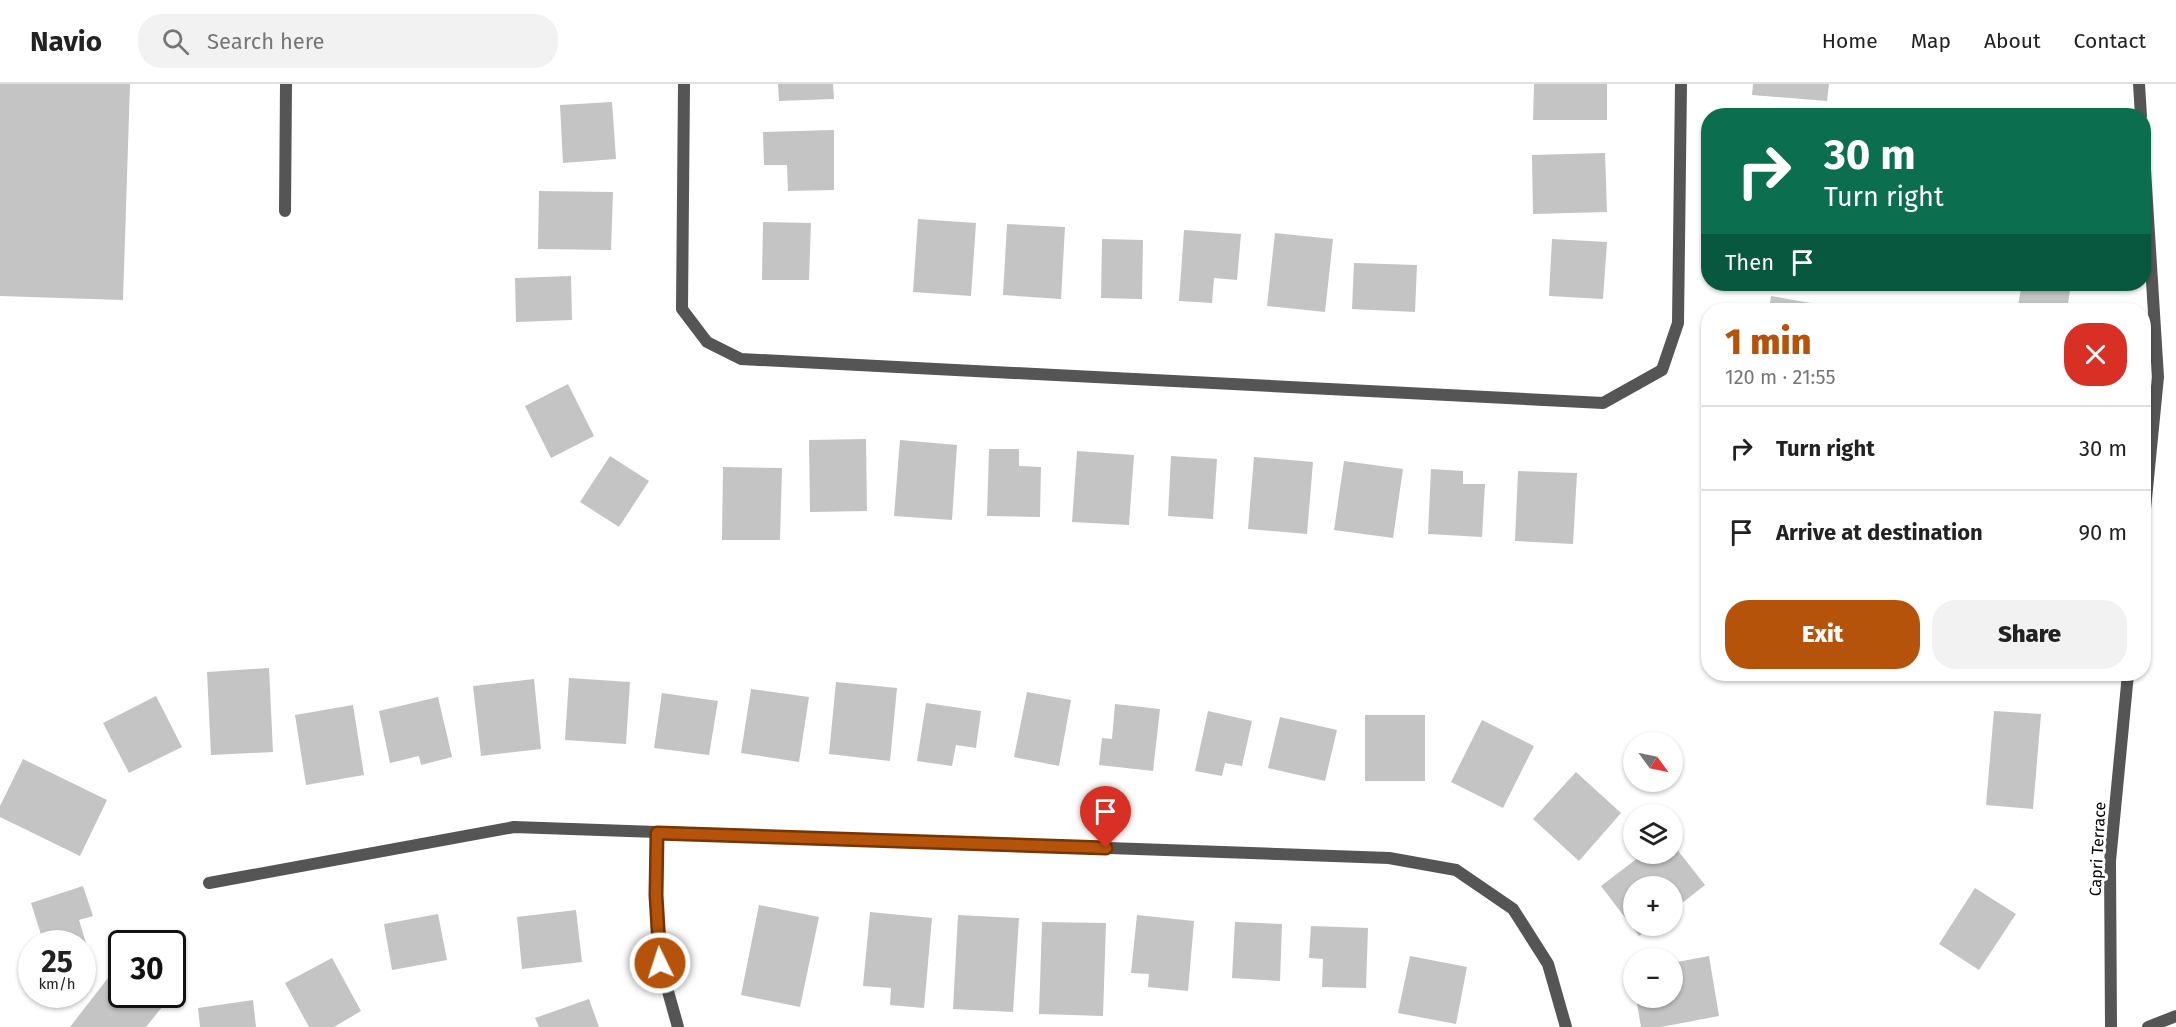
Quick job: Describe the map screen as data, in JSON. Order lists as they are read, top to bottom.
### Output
{
  "streets": {
    "street": ["Capri Terrace"]
  },
  "north": "bottom right",
  "page": {
    "header": "Navio",
    "search": "Search here",
    "nav": [
      "Home",
      "Map",
      "About",
      "Contact"
    ],
    "turn": ["30 m", "Turn right"],
    "then": "Then",
    "heading": ["1 min", "120 m · 21:55"],
    "list": [
      {
        "name": "Turn right",
        "value": "30 m"
      },
      {
        "name": "Arrive at destination",
        "value": "90 m"
      }
    ],
    "buttons": ["Exit", "Share"],
    "map_buttons": ["+", "−"],
    "speed": "25 km/h",
    "limit": "30"
  }
}
